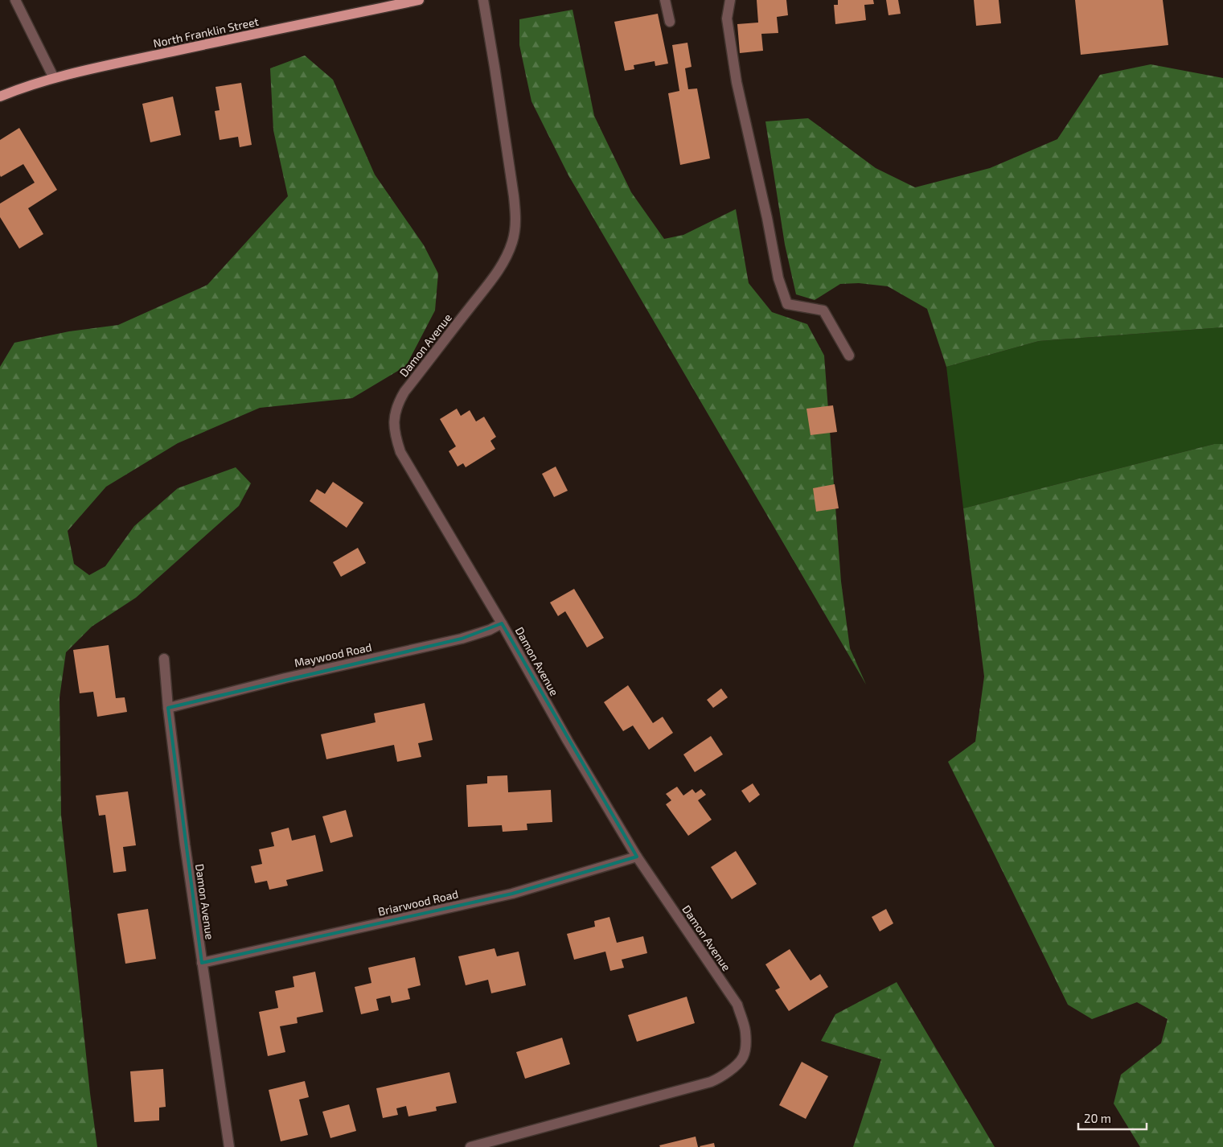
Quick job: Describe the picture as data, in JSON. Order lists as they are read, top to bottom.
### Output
{
  "streets": {
    "main road": ["North Franklin Street"],
    "street": ["Damon Avenue", "Maywood Road", "Briarwood Road"]
  },
  "crossings": [
    ["Damon Avenue", "Maywood Road"],
    ["Damon Avenue", "Briarwood Road"]
  ],
  "scale_bar": "20 m"
}
